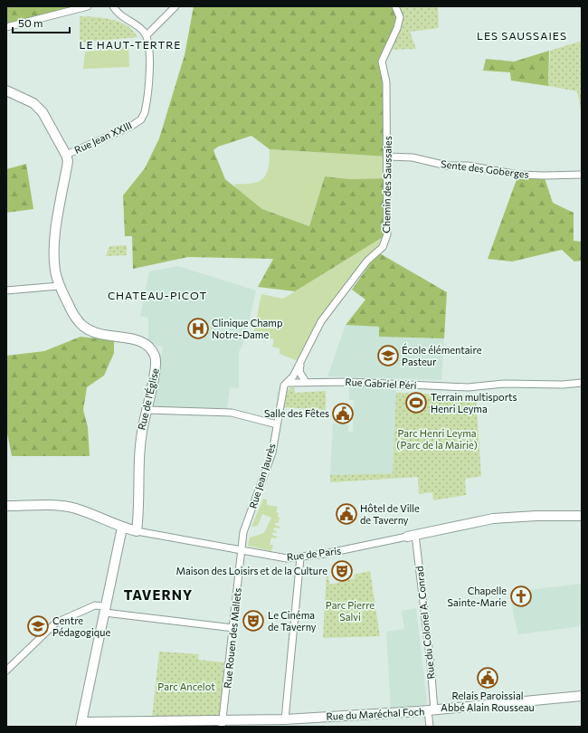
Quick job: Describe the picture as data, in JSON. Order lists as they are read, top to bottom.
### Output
{
  "streets": {
    "street": [
      "Rue Jean XXIII",
      "Sente des Goberges",
      "Chemin des Saussaies",
      "Rue Gabriel Péri",
      "Rue de l'Église",
      "Rue Jean Jaurès",
      "Rue de Paris",
      "Rue du Colonel A. Conrad",
      "Rue Rouen des Mallets",
      "Rue du Maréchal Foch"
    ]
  },
  "crossings": [
    ["Rue Jean XXIII", "Rue de l'Église"],
    ["Sente des Goberges", "Chemin des Saussaies"],
    ["Chemin des Saussaies", "Rue Gabriel Péri"],
    ["Chemin des Saussaies", "Rue Jean Jaurès"],
    ["Rue Gabriel Péri", "Rue Jean Jaurès"],
    ["Rue de l'Église", "Rue de Paris"],
    ["Rue Jean Jaurès", "Rue de Paris"],
    ["Rue Jean Jaurès", "Rue Rouen des Mallets"],
    ["Rue de Paris", "Rue du Colonel A. Conrad"],
    ["Rue de Paris", "Rue Rouen des Mallets"],
    ["Rue du Colonel A. Conrad", "Rue du Maréchal Foch"],
    ["Rue Rouen des Mallets", "Rue du Maréchal Foch"]
  ],
  "districts": [
    "LES SAUSSAIES",
    "LE HAUT-TERTRE",
    "CHATEAU-PICOT",
    "TAVERNY"
  ],
  "parks": ["Parc Henri Leyma (Parc de la Mairie)", "Parc Pierre Salvi", "Parc Ancelot"],
  "places": {
    "hospital": ["Clinique Champ Notre-Dame"],
    "school or university": ["École élémentaire Pasteur", "Centre Pédagogique"],
    "sports": ["Terrain multisports Henri Leyma"],
    "public building": ["Salle des Fêtes", "Hôtel de Ville de Taverny", "Relais Paroissial Abbé Alain Rousseau"],
    "theatre": ["Maison des Loisirs et de la Culture", "Le Cinéma de Taverny"],
    "church": ["Chapelle Sainte-Marie"]
  },
  "scale_bar": "50 m"
}
